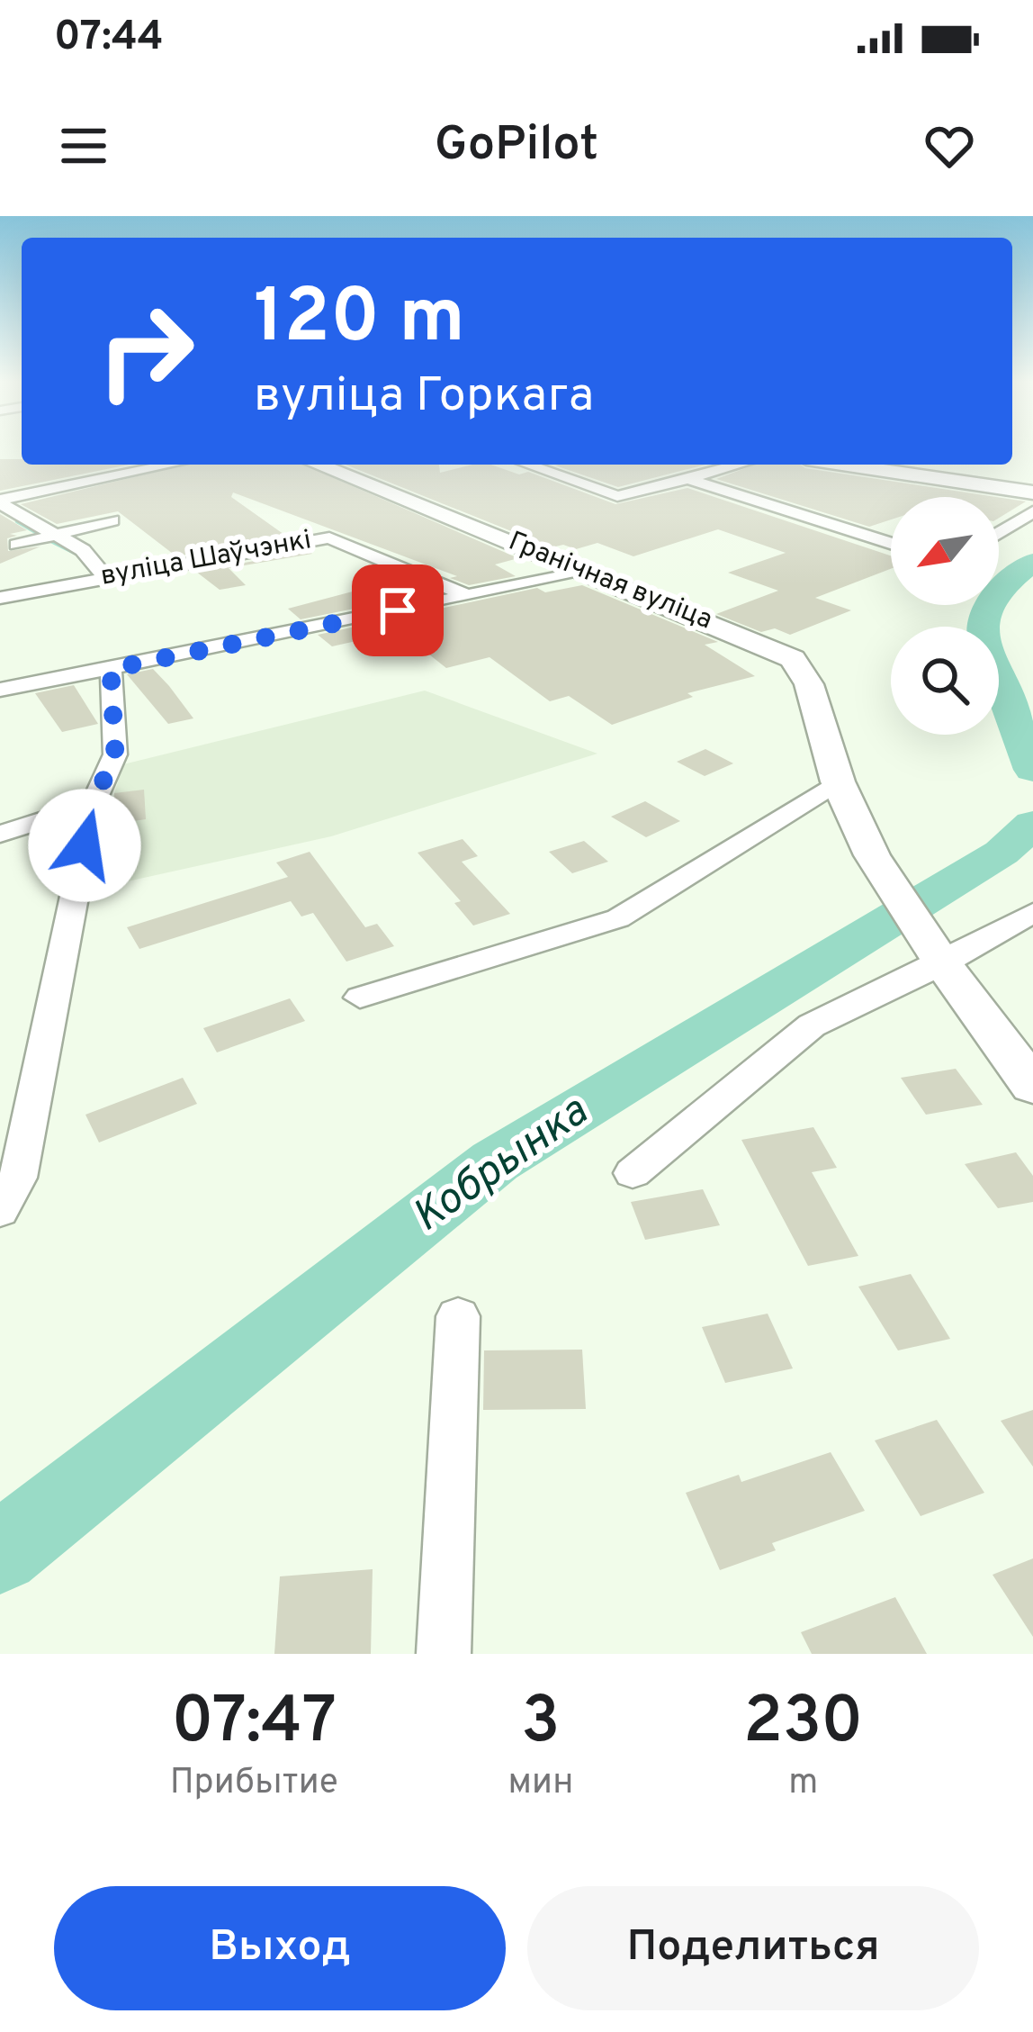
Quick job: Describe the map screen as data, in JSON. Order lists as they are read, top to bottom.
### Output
{
  "streets": {
    "main road": ["Гранічная вуліца"],
    "street": ["вуліца Шаўчэнкі"]
  },
  "water": ["Кобрынка"],
  "north": "bottom left",
  "page": {
    "status": "07:44",
    "header": "GoPilot",
    "turn": ["120 m", "вуліца Горкага"],
    "eta": [
      "07:47",
      "Прибытие",
      "3",
      "мин",
      "230",
      "m"
    ],
    "buttons": ["Выход", "Поделиться"]
  }
}
